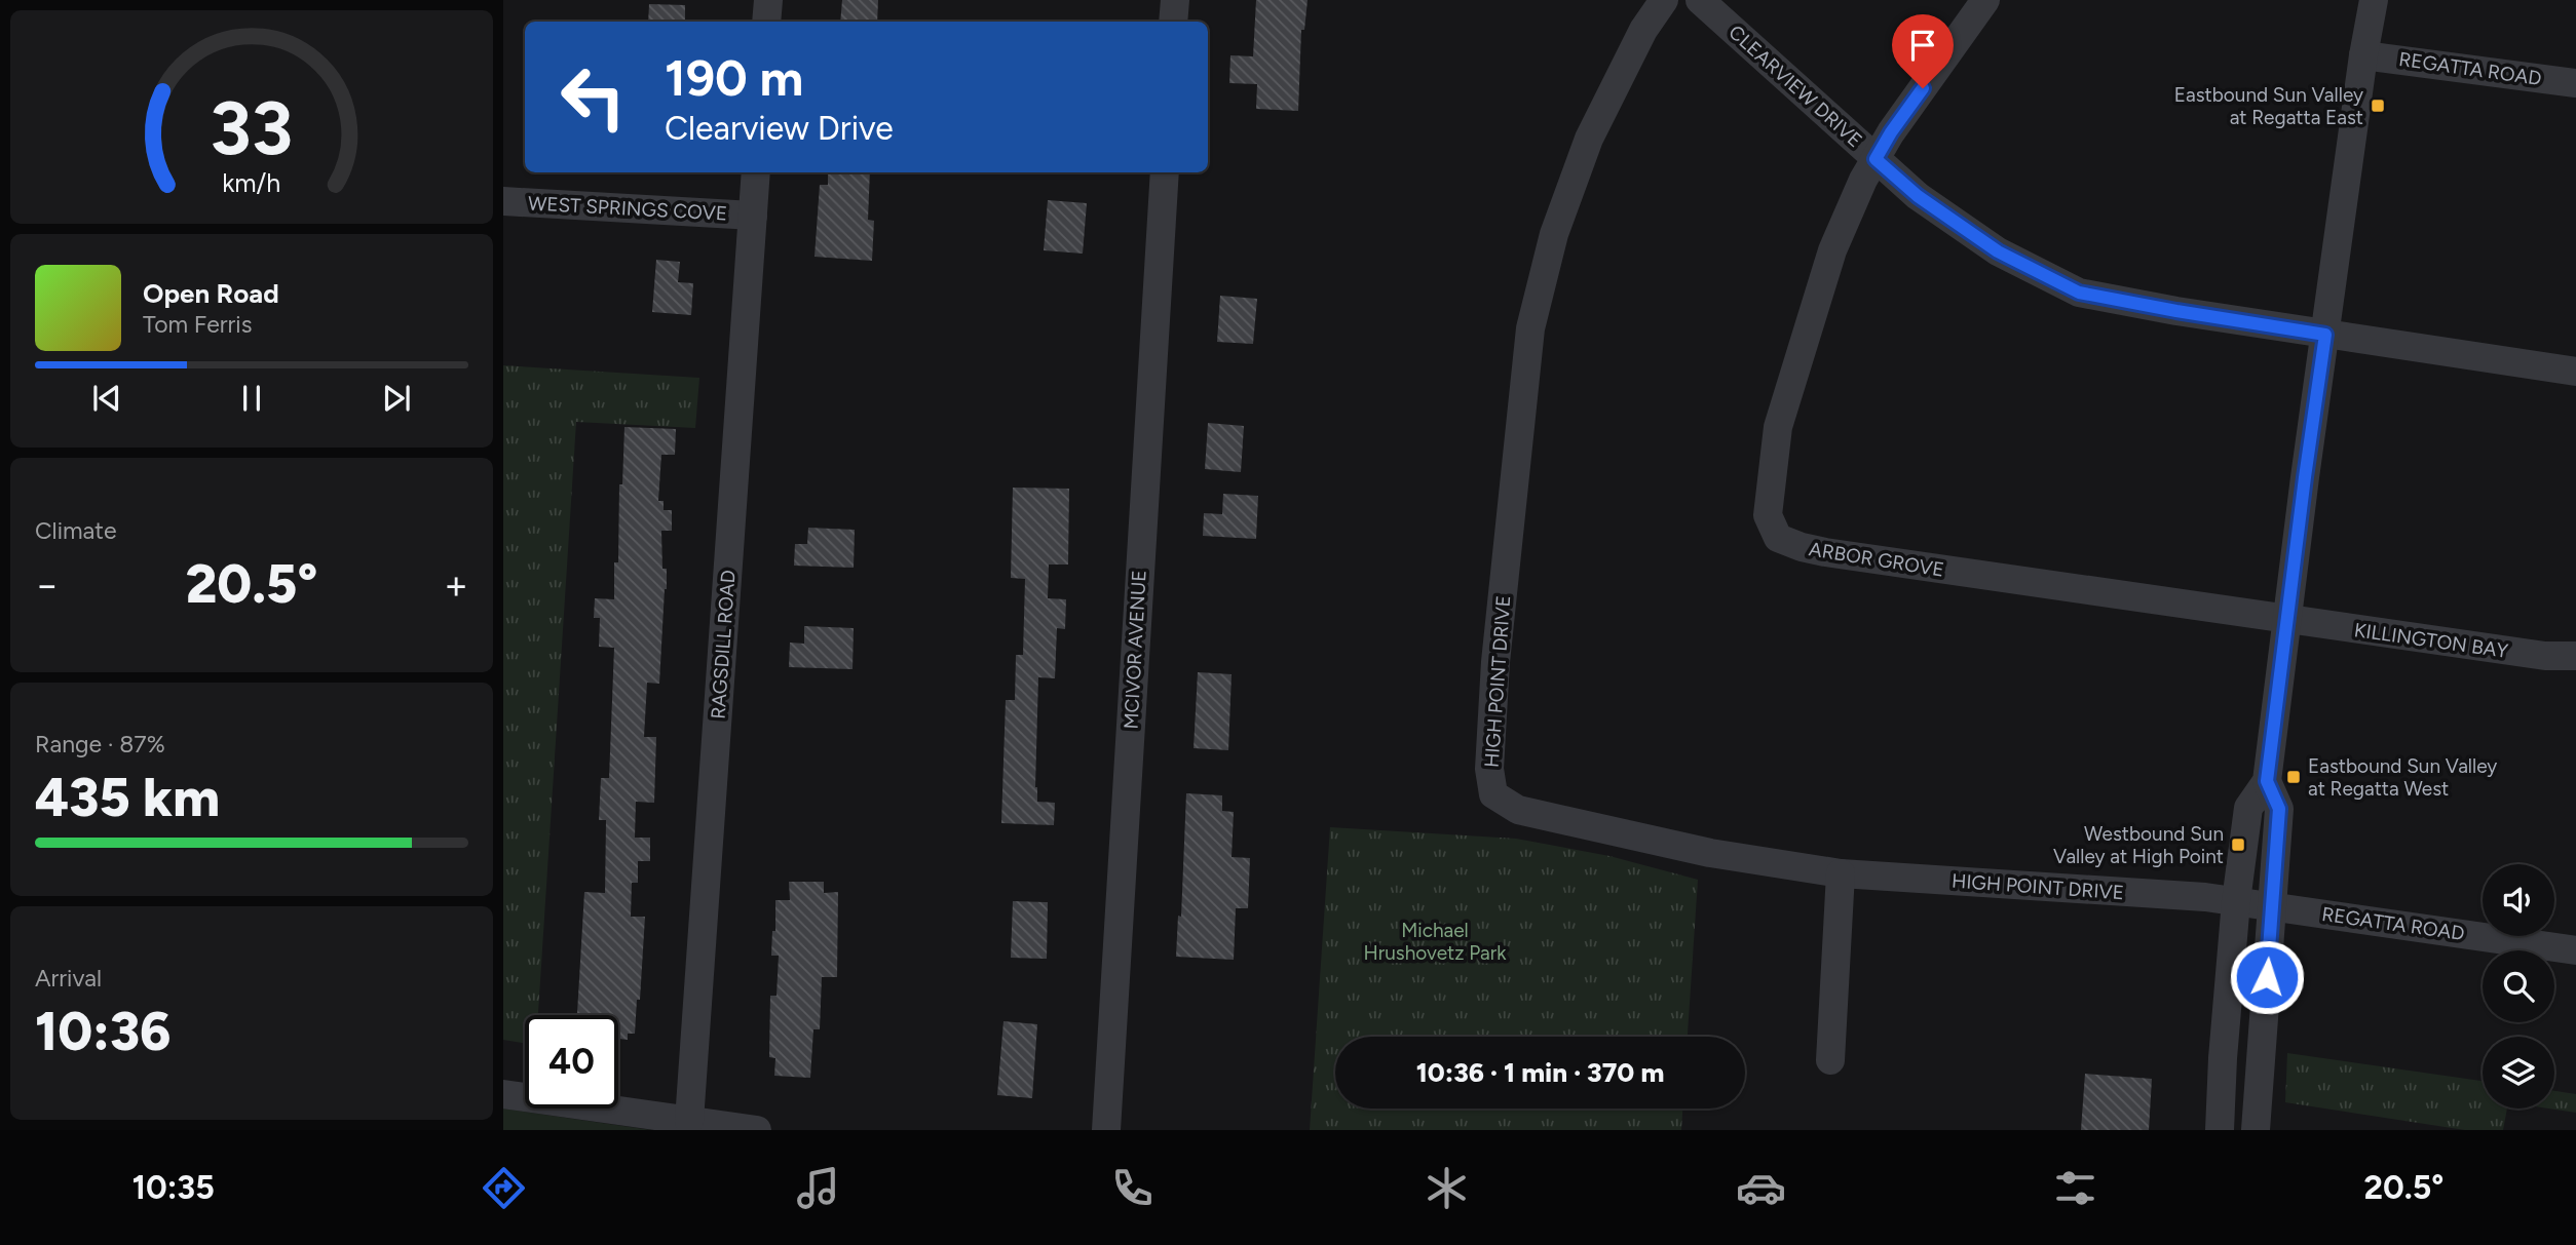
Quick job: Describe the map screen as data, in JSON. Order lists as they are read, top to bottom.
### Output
{
  "streets": {
    "street": [
      "REGATTA ROAD",
      "CLEARVIEW DRIVE",
      "WEST SPRINGS COVE",
      "ARBOR GROVE",
      "KILLINGTON BAY",
      "RAGSDILL ROAD",
      "MCIVOR AVENUE",
      "HIGH POINT DRIVE"
    ]
  },
  "crossings": [
    ["REGATTA ROAD", "HIGH POINT DRIVE"],
    ["CLEARVIEW DRIVE", "ARBOR GROVE"],
    ["WEST SPRINGS COVE", "RAGSDILL ROAD"],
    ["ARBOR GROVE", "KILLINGTON BAY"]
  ],
  "parks": ["Michael Hrushovetz Park"],
  "places": {
    "transit": ["Eastbound Sun Valley at Regatta East", "Eastbound Sun Valley at Regatta West", "Westbound Sun Valley at High Point"]
  },
  "page": {
    "turn": ["190 m", "Clearview Drive"],
    "song": ["Open Road", "Tom Ferris"],
    "tile": [
      "Climate",
      ["Range · 87%", "435 km"],
      ["Arrival", "10:36"]
    ],
    "heat": ["−", "20.5°", "+"],
    "limit": "40",
    "trip": "10:36 · 1 min · 370 m",
    "tabs": ["10:35", "20.5°"],
    "gauge": ["33", "km/h"]
  }
}
